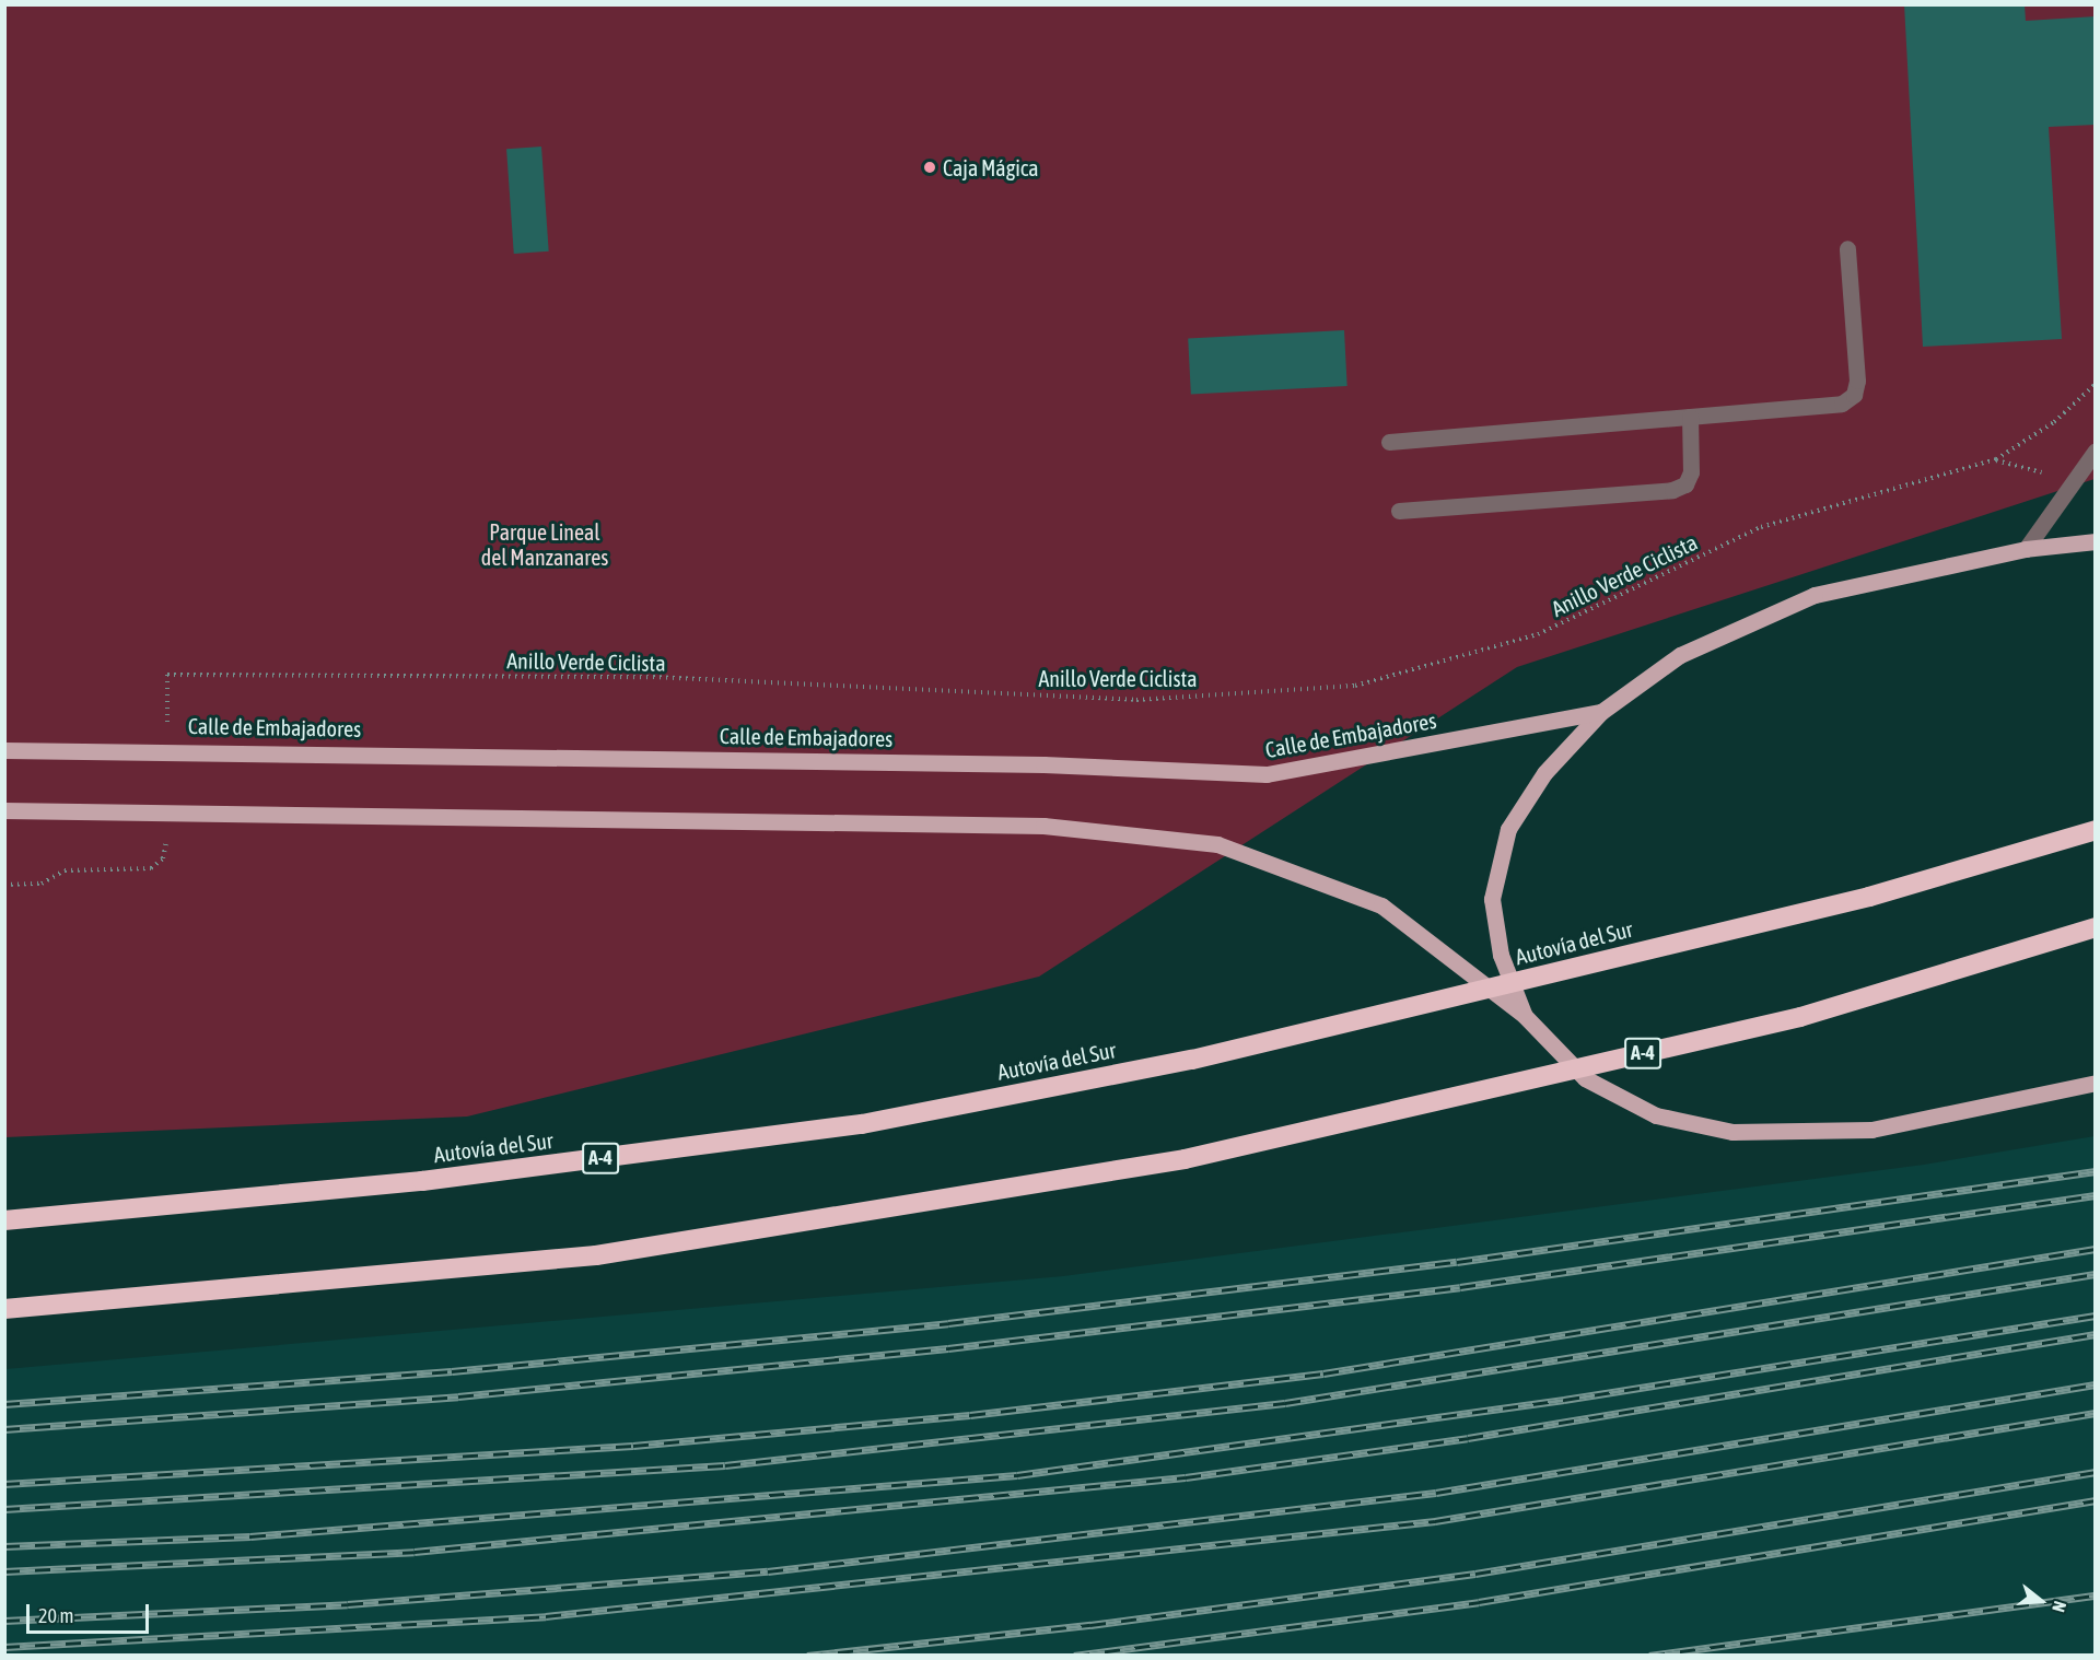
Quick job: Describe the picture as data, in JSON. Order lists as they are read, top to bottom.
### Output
{
  "streets": {
    "highway": ["Autovía del Sur", "A-4"],
    "main road": ["Calle de Embajadores"],
    "path": ["Anillo Verde Ciclista"]
  },
  "parks": ["Parque Lineal del Manzanares"],
  "places": ["Caja Mágica"],
  "scale_bar": "20 m",
  "north": "right"
}
